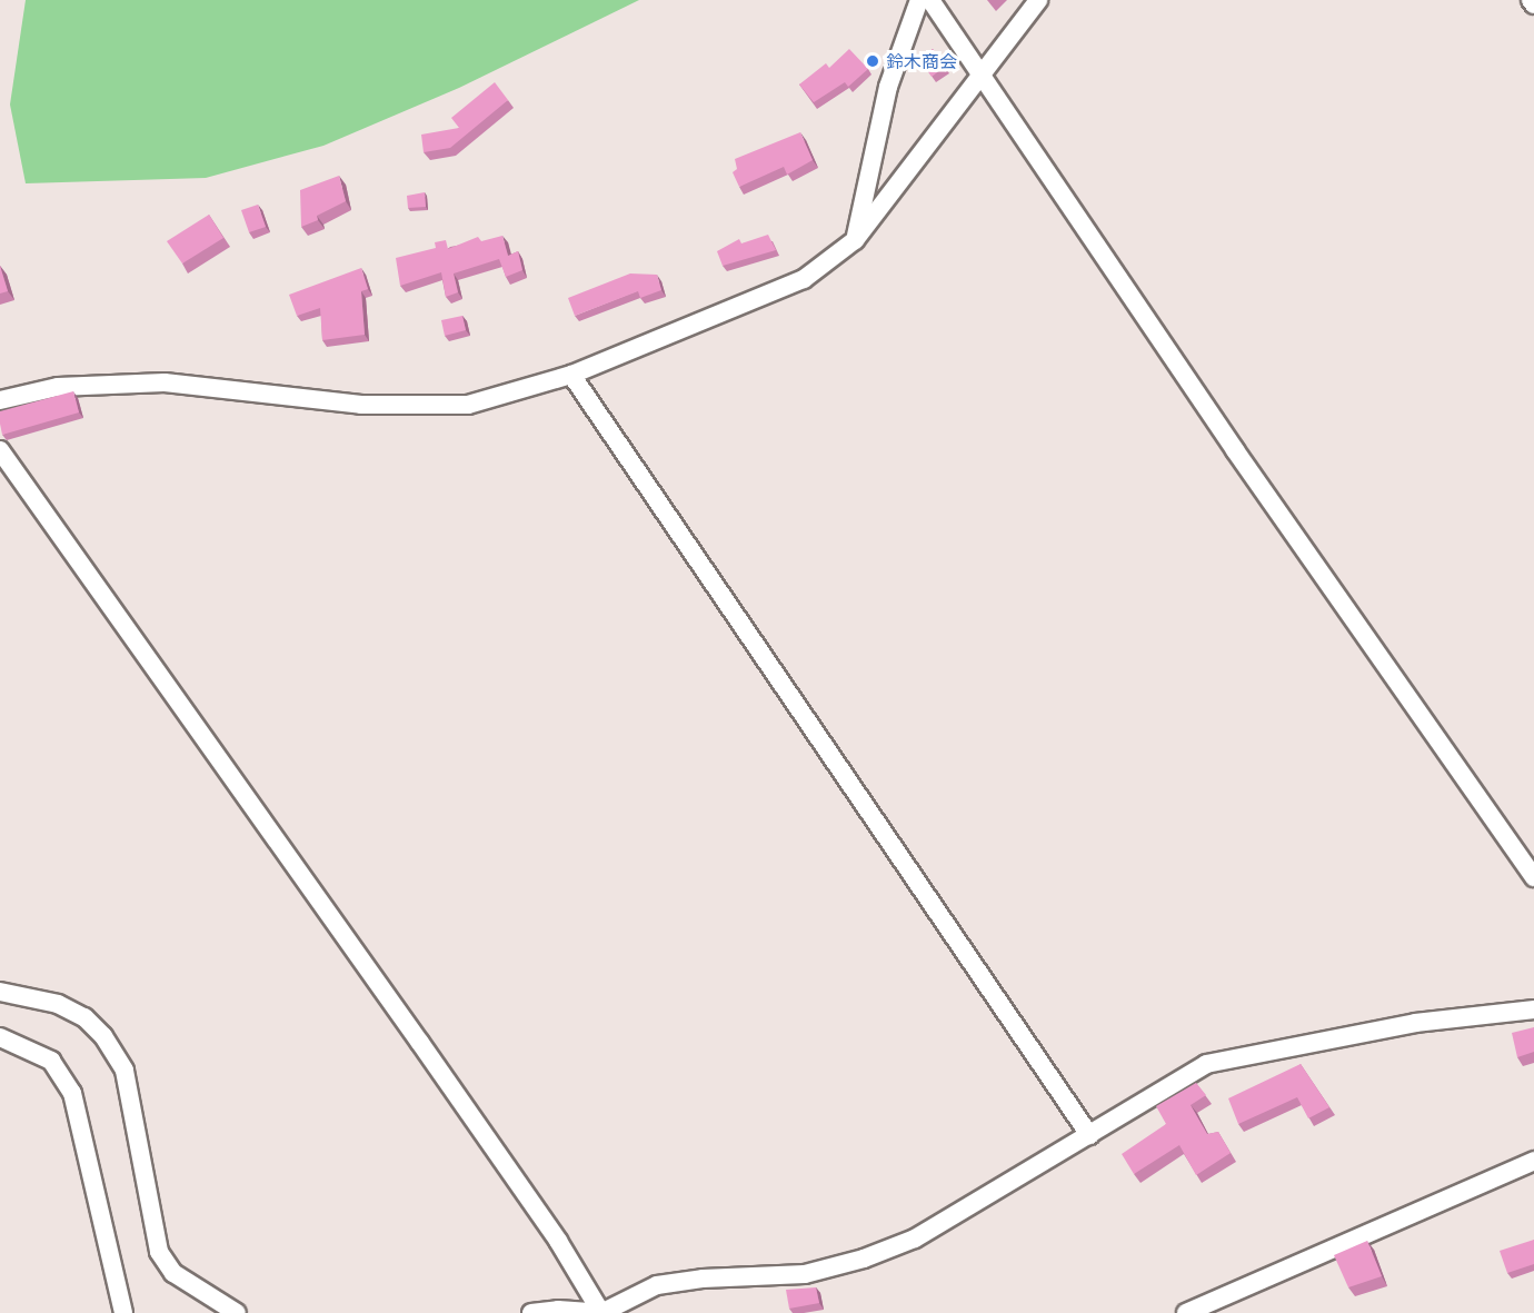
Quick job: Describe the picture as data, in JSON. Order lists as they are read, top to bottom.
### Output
{
  "places": ["鈴木商会"]
}
